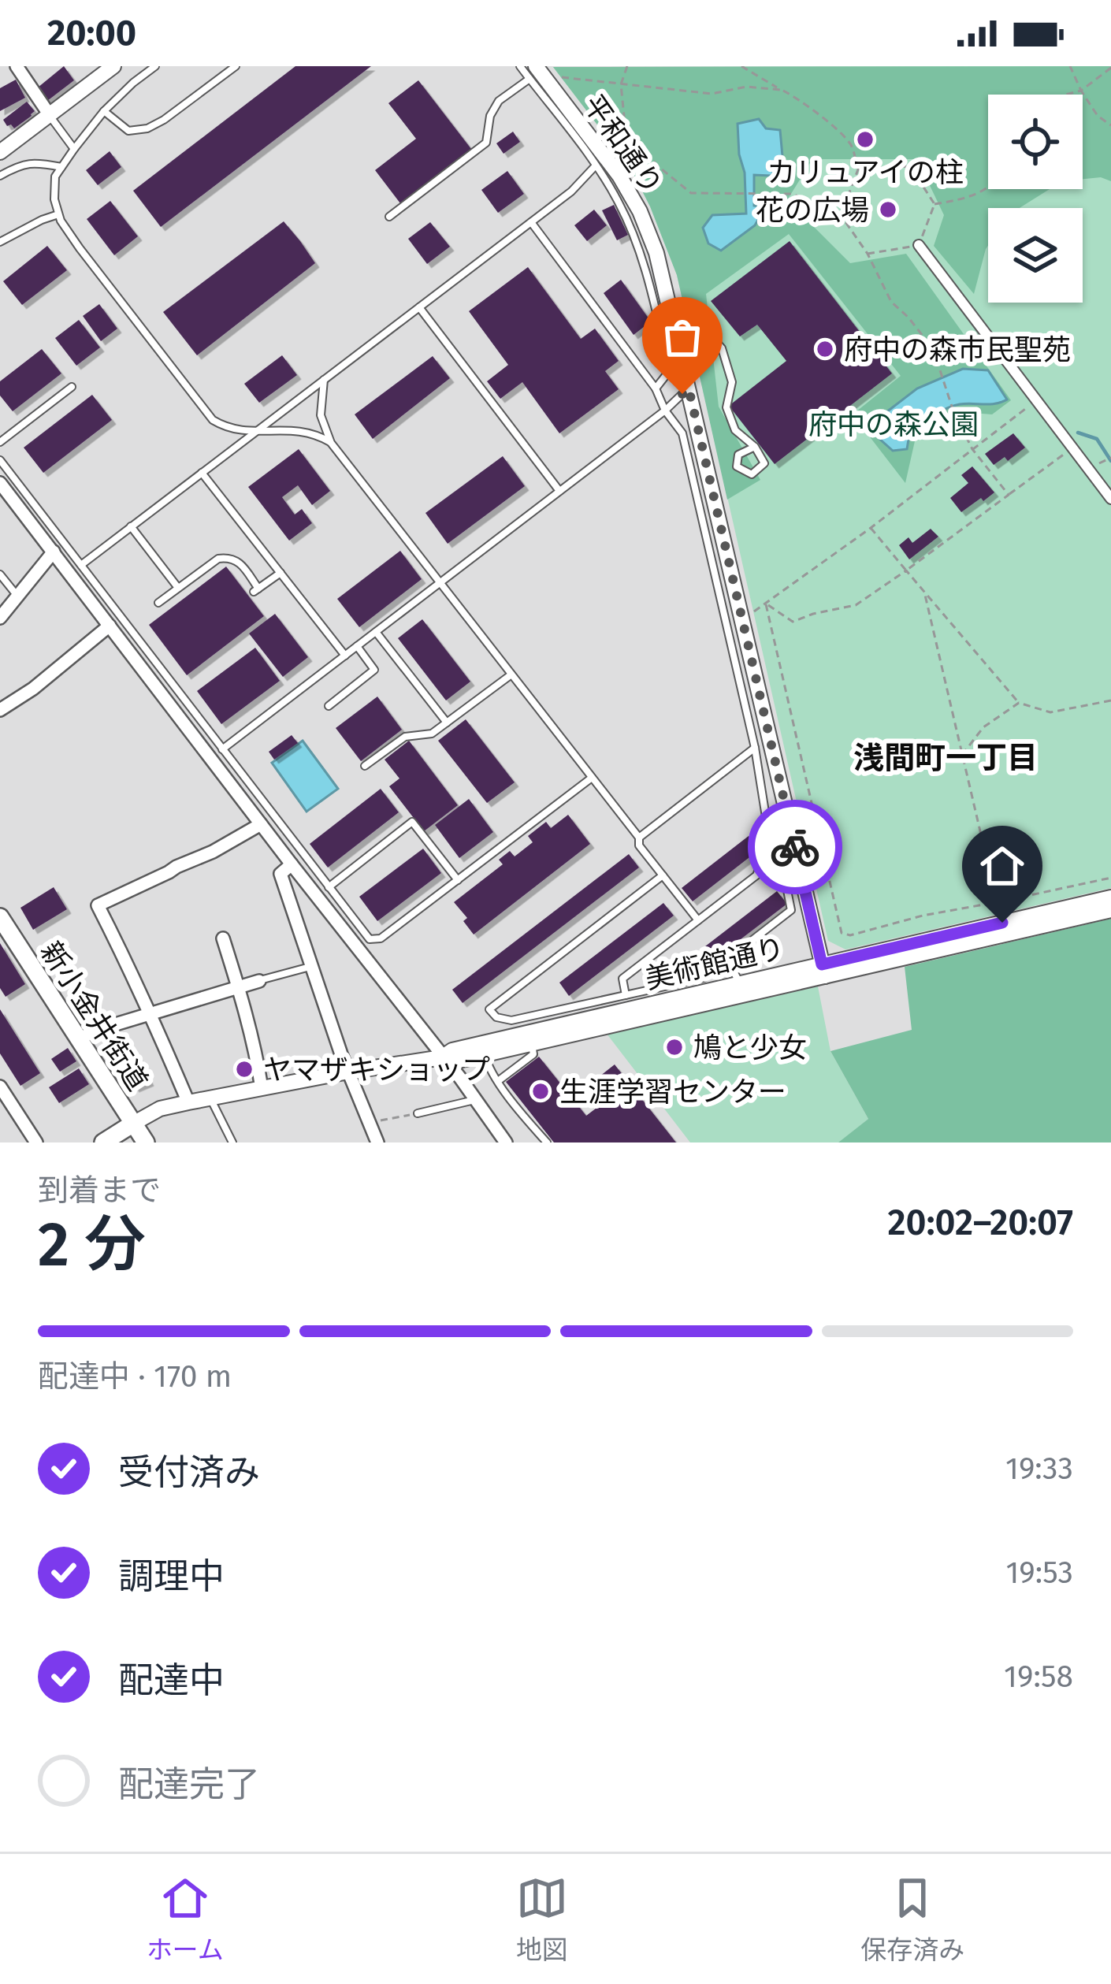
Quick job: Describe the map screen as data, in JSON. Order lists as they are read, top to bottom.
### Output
{
  "streets": {
    "main road": ["新小金井街道"],
    "street": ["平和通り", "美術館通り"]
  },
  "crossings": [
    ["平和通り", "美術館通り"],
    ["美術館通り", "新小金井街道"]
  ],
  "districts": ["浅間町一丁目"],
  "parks": ["府中の森公園"],
  "places": [
    "カリュアイの柱",
    "花の広場",
    "府中の森市民聖苑",
    "鳩と少女",
    "ヤマザキショップ",
    "生涯学習センター"
  ],
  "page": {
    "status": "20:00",
    "heading": ["2 分", "到着まで", "20:02–20:07"],
    "bar": "配達中 · 170 m",
    "list": [
      ["受付済み", "19:33"],
      ["調理中", "19:53"],
      ["配達中", "19:58"],
      "配達完了"
    ],
    "tabs": ["ホーム", "地図", "保存済み"]
  }
}
